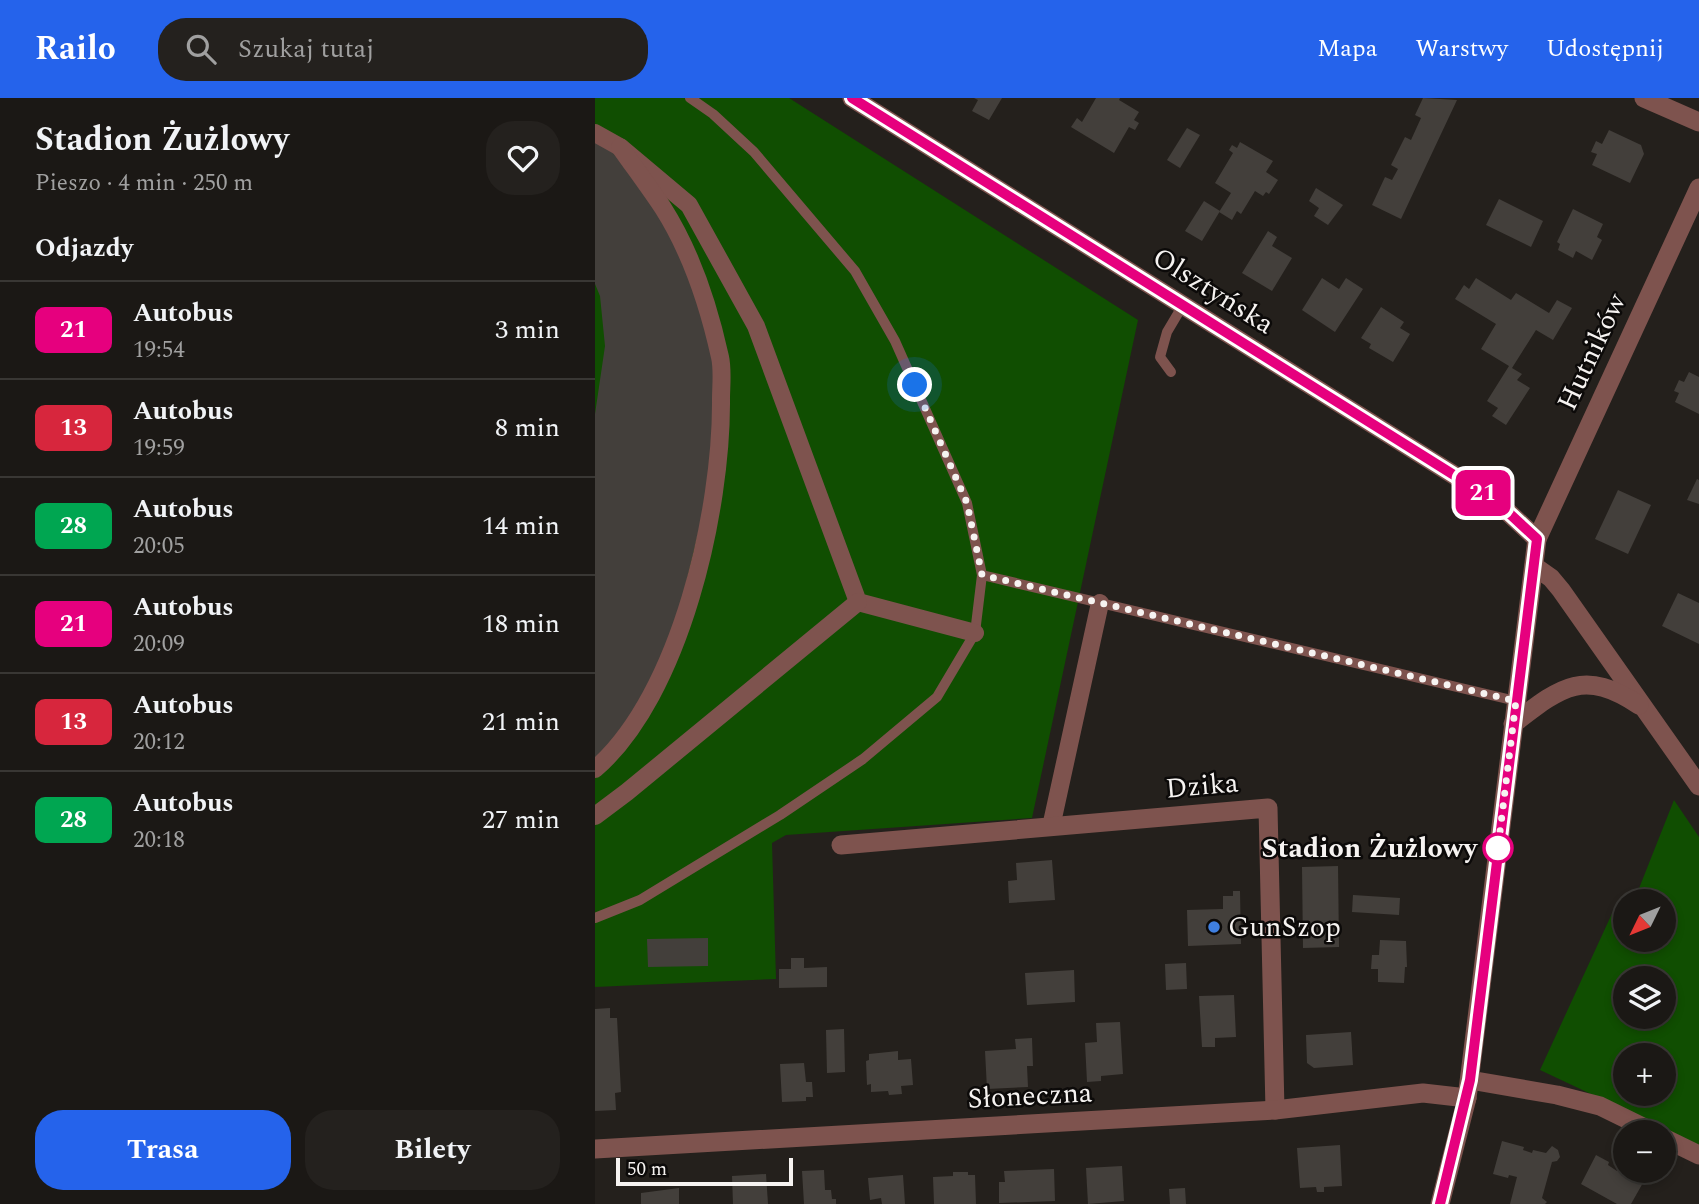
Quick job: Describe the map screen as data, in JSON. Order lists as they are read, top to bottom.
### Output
{
  "streets": {
    "street": [
      "Olsztyńska",
      "Hutników",
      "Dzika",
      "Słoneczna"
    ]
  },
  "crossings": [
    ["Olsztyńska", "Hutników"],
    ["Hutników", "Słoneczna"],
    ["Dzika", "Słoneczna"]
  ],
  "places": ["Stadion Żużlowy", "GunSzop"],
  "lines": ["bus line 21"],
  "scale_bar": "50 m",
  "north": "bottom left",
  "page": {
    "header": "Railo",
    "search": "Szukaj tutaj",
    "nav": ["Mapa", "Warstwy", "Udostępnij"],
    "heading": [
      ["Stadion Żużlowy", "Pieszo · 4 min · 250 m"],
      "Odjazdy"
    ],
    "on_map": "21",
    "list": [
      {
        "mark": "21",
        "name": "Autobus",
        "note": "19:54",
        "value": "3 min"
      },
      {
        "mark": "13",
        "name": "Autobus",
        "note": "19:59",
        "value": "8 min"
      },
      {
        "mark": "28",
        "name": "Autobus",
        "note": "20:05",
        "value": "14 min"
      },
      {
        "mark": "21",
        "name": "Autobus",
        "note": "20:09",
        "value": "18 min"
      },
      {
        "mark": "13",
        "name": "Autobus",
        "note": "20:12",
        "value": "21 min"
      },
      {
        "mark": "28",
        "name": "Autobus",
        "note": "20:18",
        "value": "27 min"
      }
    ],
    "map_buttons": ["+", "−"],
    "buttons": ["Trasa", "Bilety"],
    "scale": "50 m"
  }
}
